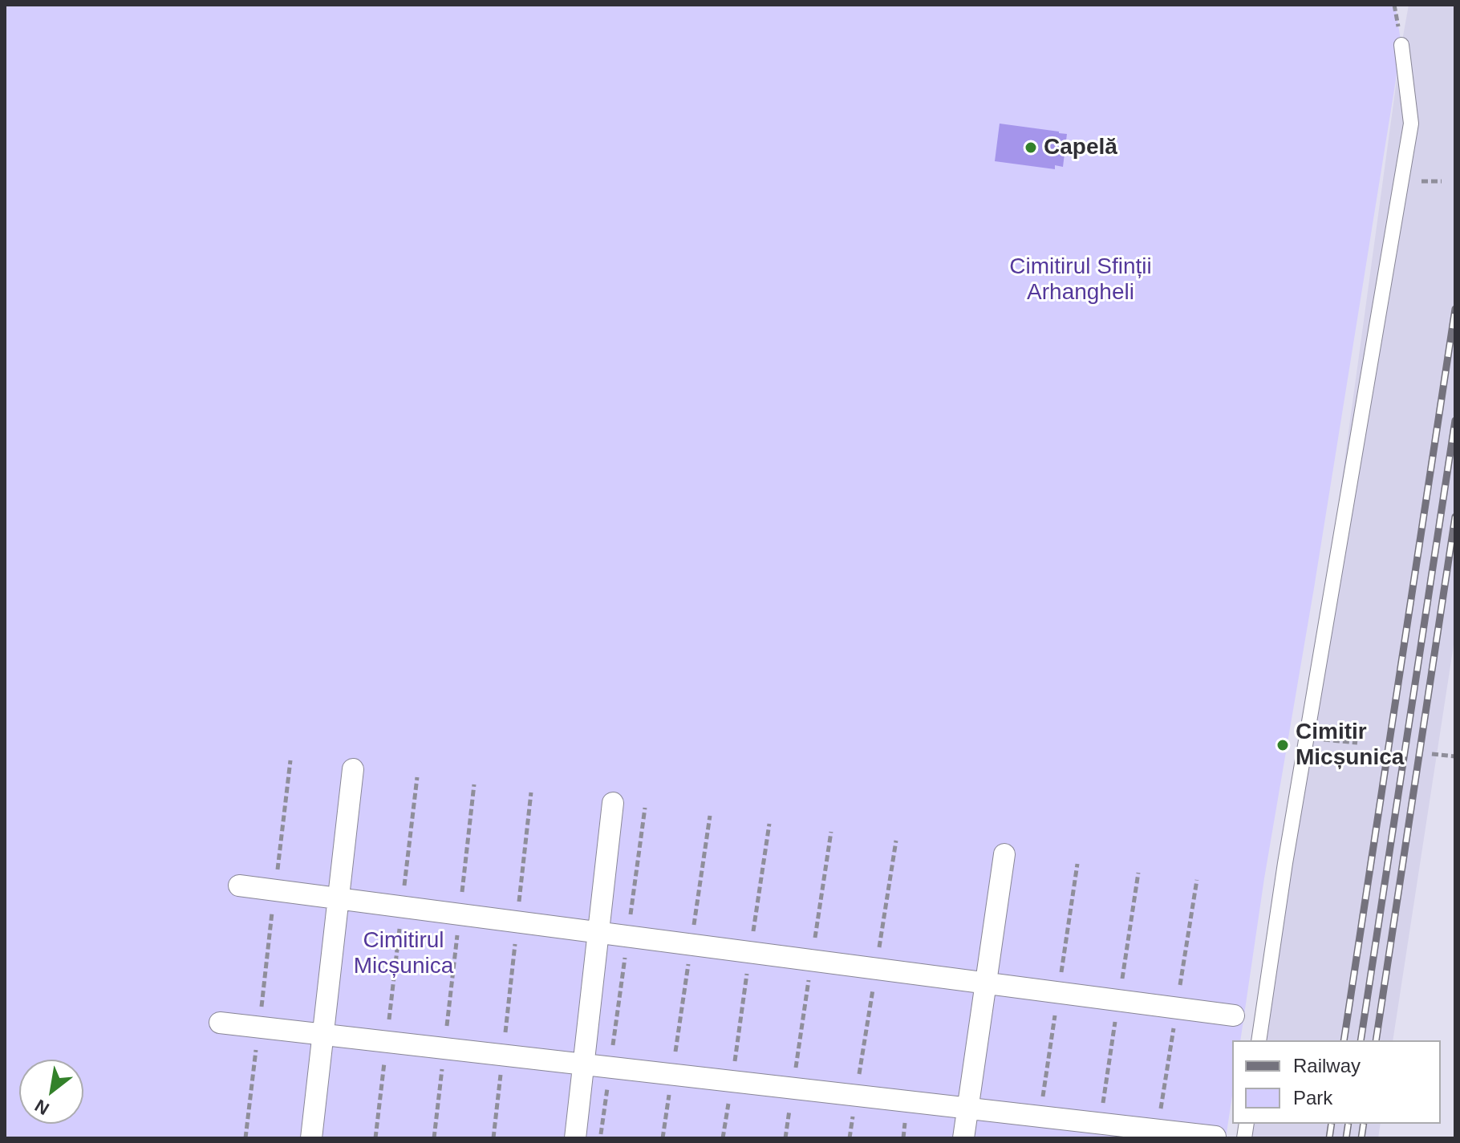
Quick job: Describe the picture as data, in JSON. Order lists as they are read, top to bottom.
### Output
{
  "parks": ["Cimitirul Sfinții Arhangheli", "Cimitirul Micșunica"],
  "places": ["Capelă", "Cimitir Micșunica"],
  "legend": ["Railway", "Park"],
  "north": "bottom left"
}
